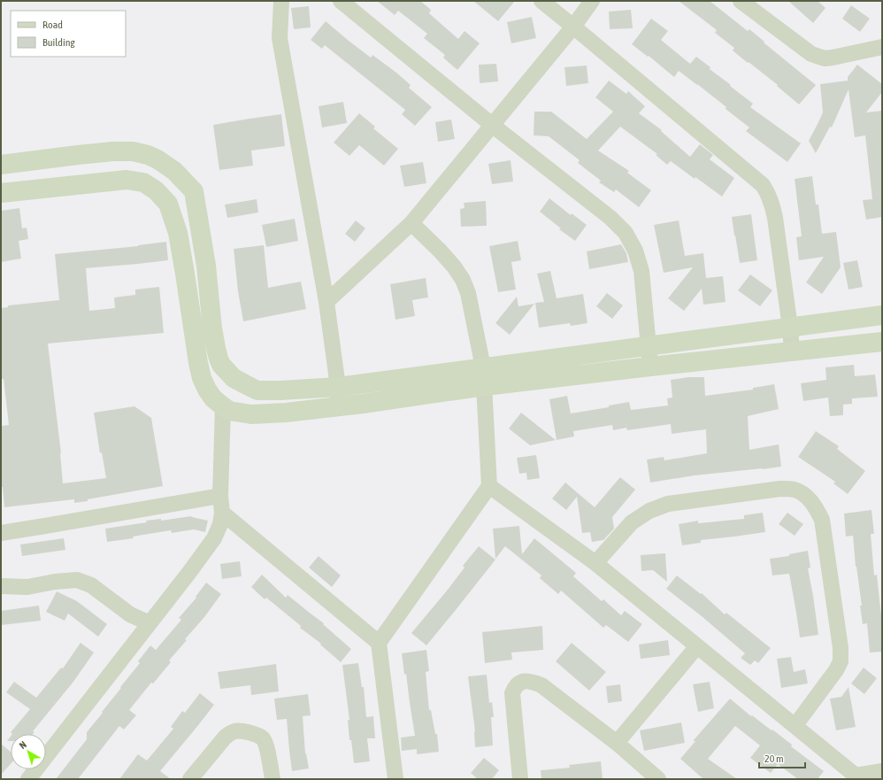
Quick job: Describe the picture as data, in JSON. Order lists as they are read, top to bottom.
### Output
{
  "legend": ["Road", "Building"],
  "scale_bar": "20 m",
  "north": "top left"
}
